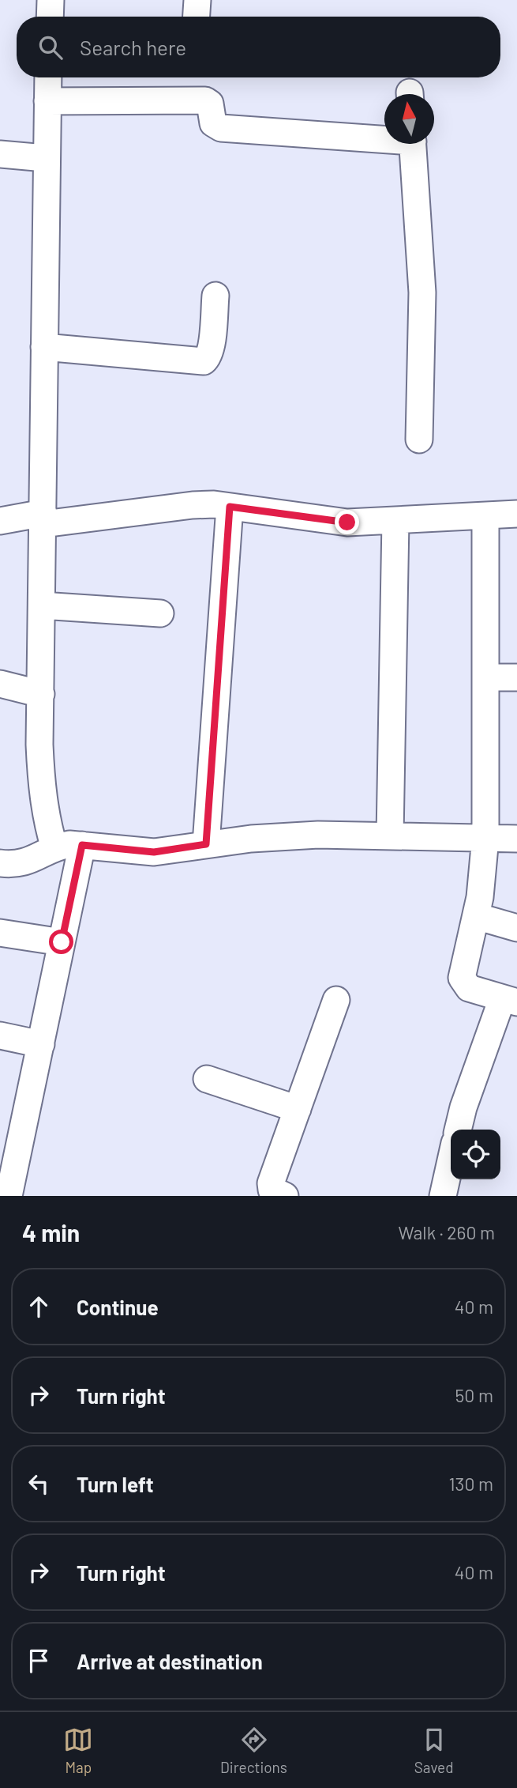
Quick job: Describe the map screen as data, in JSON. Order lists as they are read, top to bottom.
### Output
{
  "north": "top",
  "page": {
    "search": "Search here",
    "heading": ["4 min", "Walk · 260 m"],
    "list": [
      ["Continue", "40 m"],
      ["Turn right", "50 m"],
      ["Turn left", "130 m"],
      ["Turn right", "40 m"],
      "Arrive at destination"
    ],
    "nav": ["Map", "Directions", "Saved"]
  }
}
